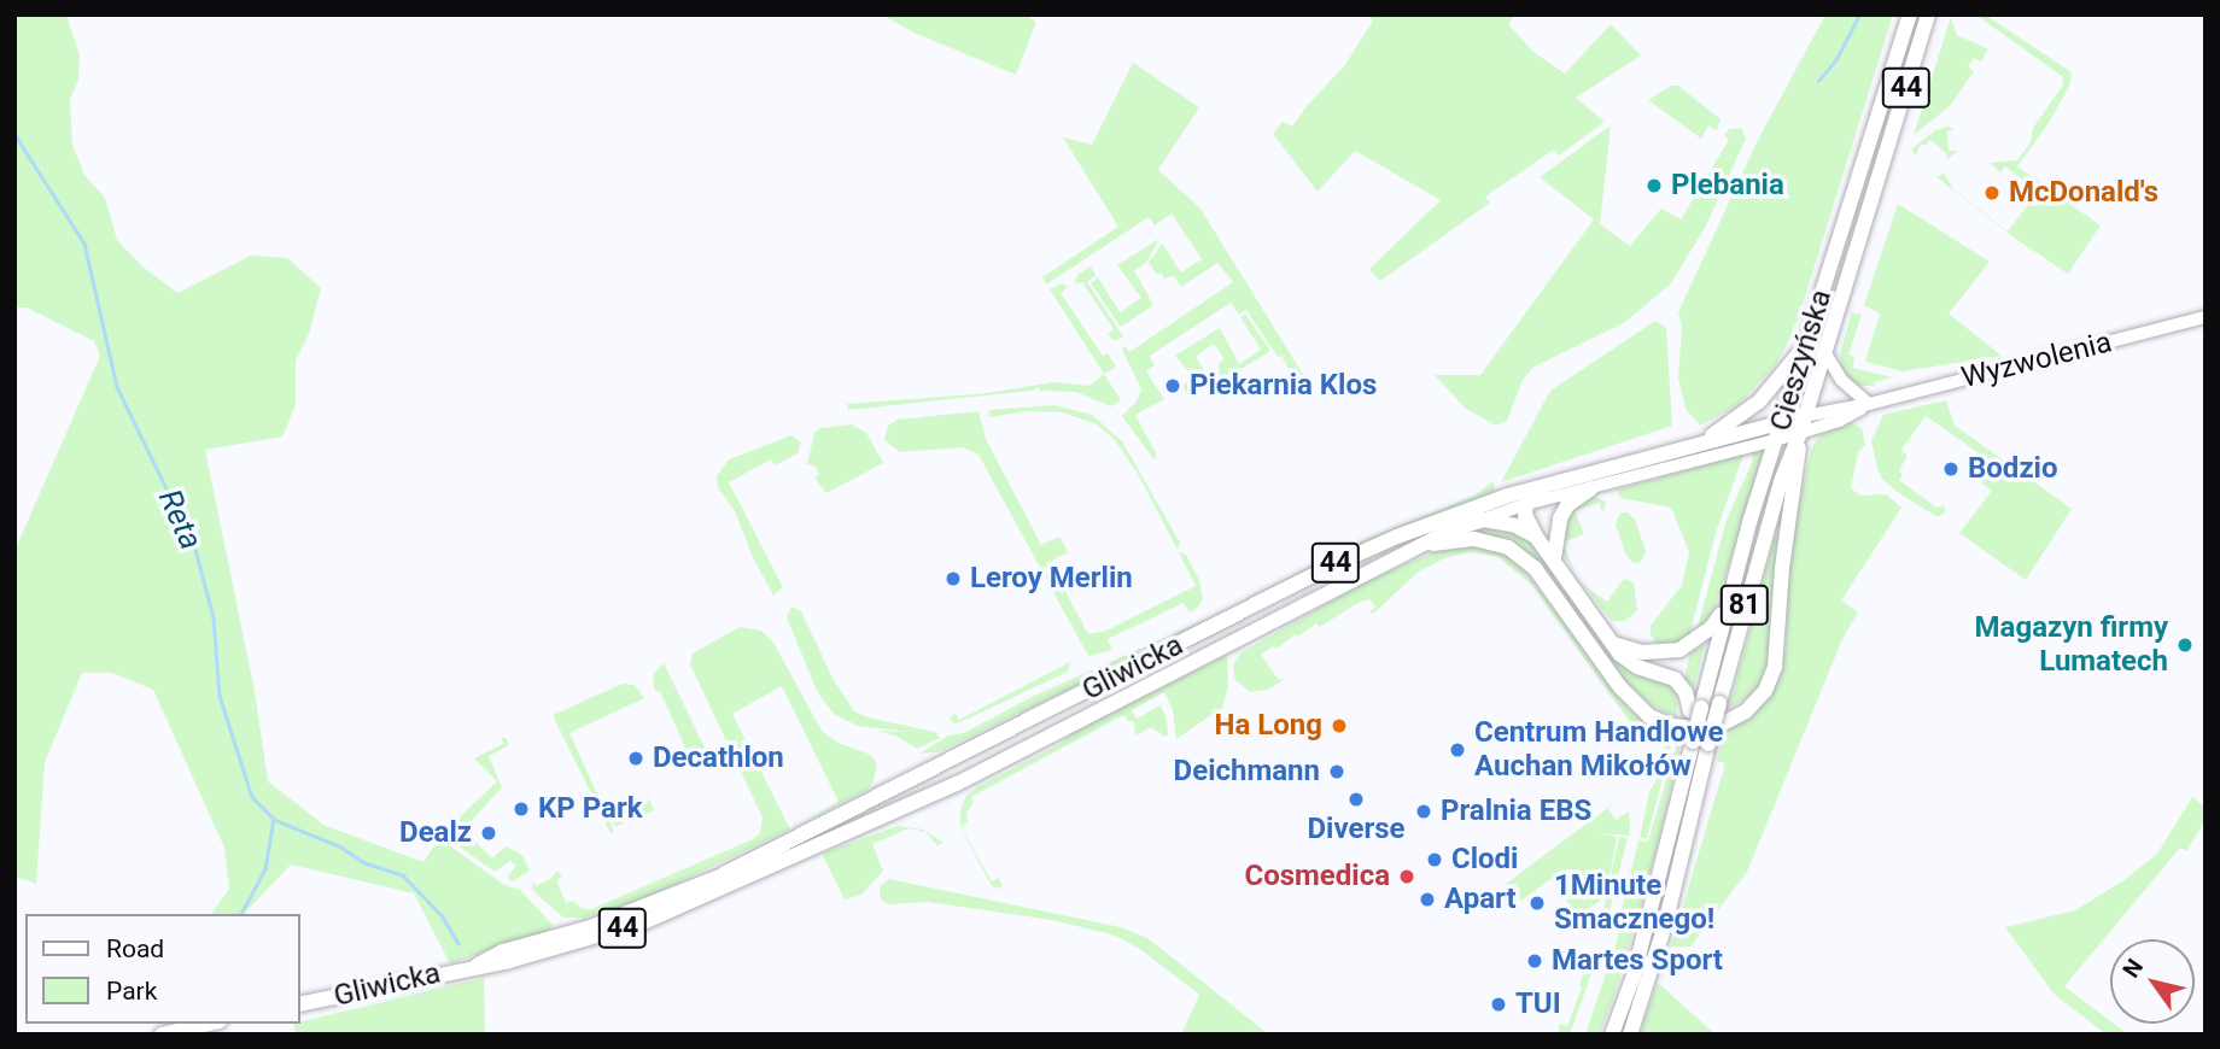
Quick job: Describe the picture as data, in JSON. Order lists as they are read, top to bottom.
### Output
{
  "streets": {
    "main road": [
      "44",
      "Cieszyńska",
      "81",
      "Gliwicka"
    ],
    "street": ["Wyzwolenia"]
  },
  "crossings": [
    ["44", "Cieszyńska"],
    ["44", "Gliwicka"],
    ["Cieszyńska", "Wyzwolenia"],
    ["Cieszyńska", "81"],
    ["Cieszyńska", "Gliwicka"],
    ["Wyzwolenia", "Gliwicka"]
  ],
  "water": ["Reta"],
  "places": [
    "Plebania",
    "McDonald's",
    "Piekarnia Klos",
    "Bodzio",
    "Leroy Merlin",
    "Magazyn firmy Lumatech",
    "Ha Long",
    "Centrum Handlowe Auchan Mikołów",
    "Decathlon",
    "Deichmann",
    "Diverse",
    "KP Park",
    "Pralnia EBS",
    "Dealz",
    "Clodi",
    "Cosmedica",
    "Apart",
    "1Minute Smacznego!",
    "Martes Sport",
    "TUI"
  ],
  "legend": ["Road", "Park"],
  "north": "top left"
}
